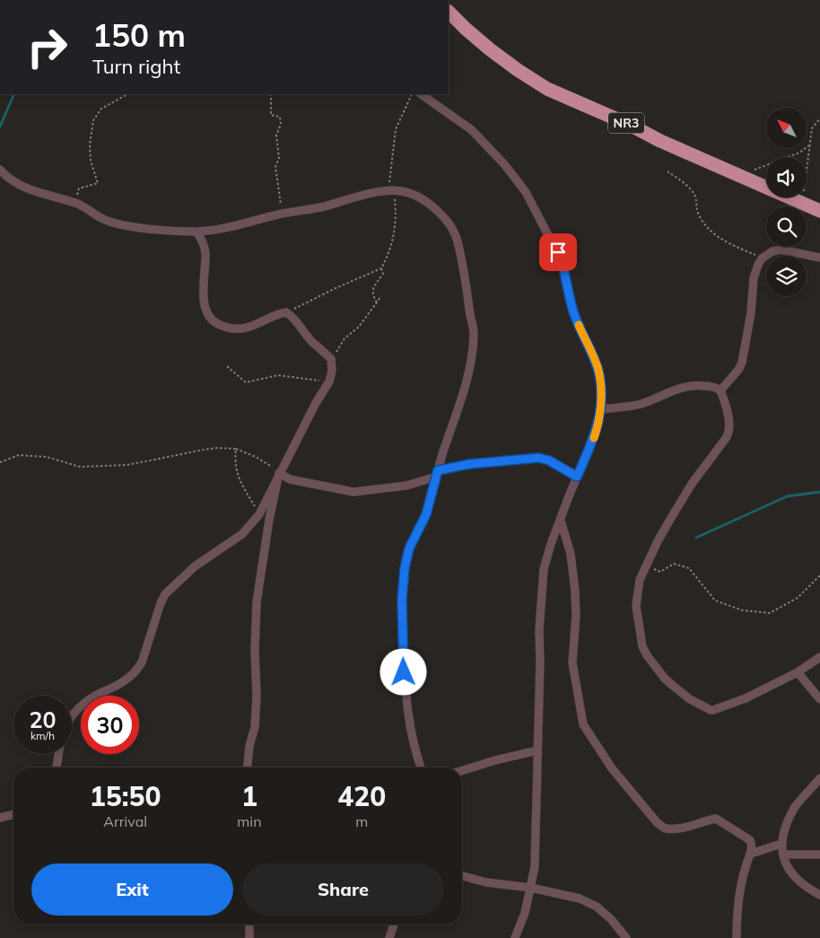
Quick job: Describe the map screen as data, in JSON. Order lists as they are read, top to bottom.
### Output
{
  "streets": {
    "highway": ["NR3"]
  },
  "north": "top left",
  "page": {
    "turn": ["150 m", "Turn right"],
    "speed": "20 km/h",
    "limit": "30",
    "eta": [
      "15:50",
      "Arrival",
      "1",
      "min",
      "420",
      "m"
    ],
    "buttons": ["Exit", "Share"]
  }
}
